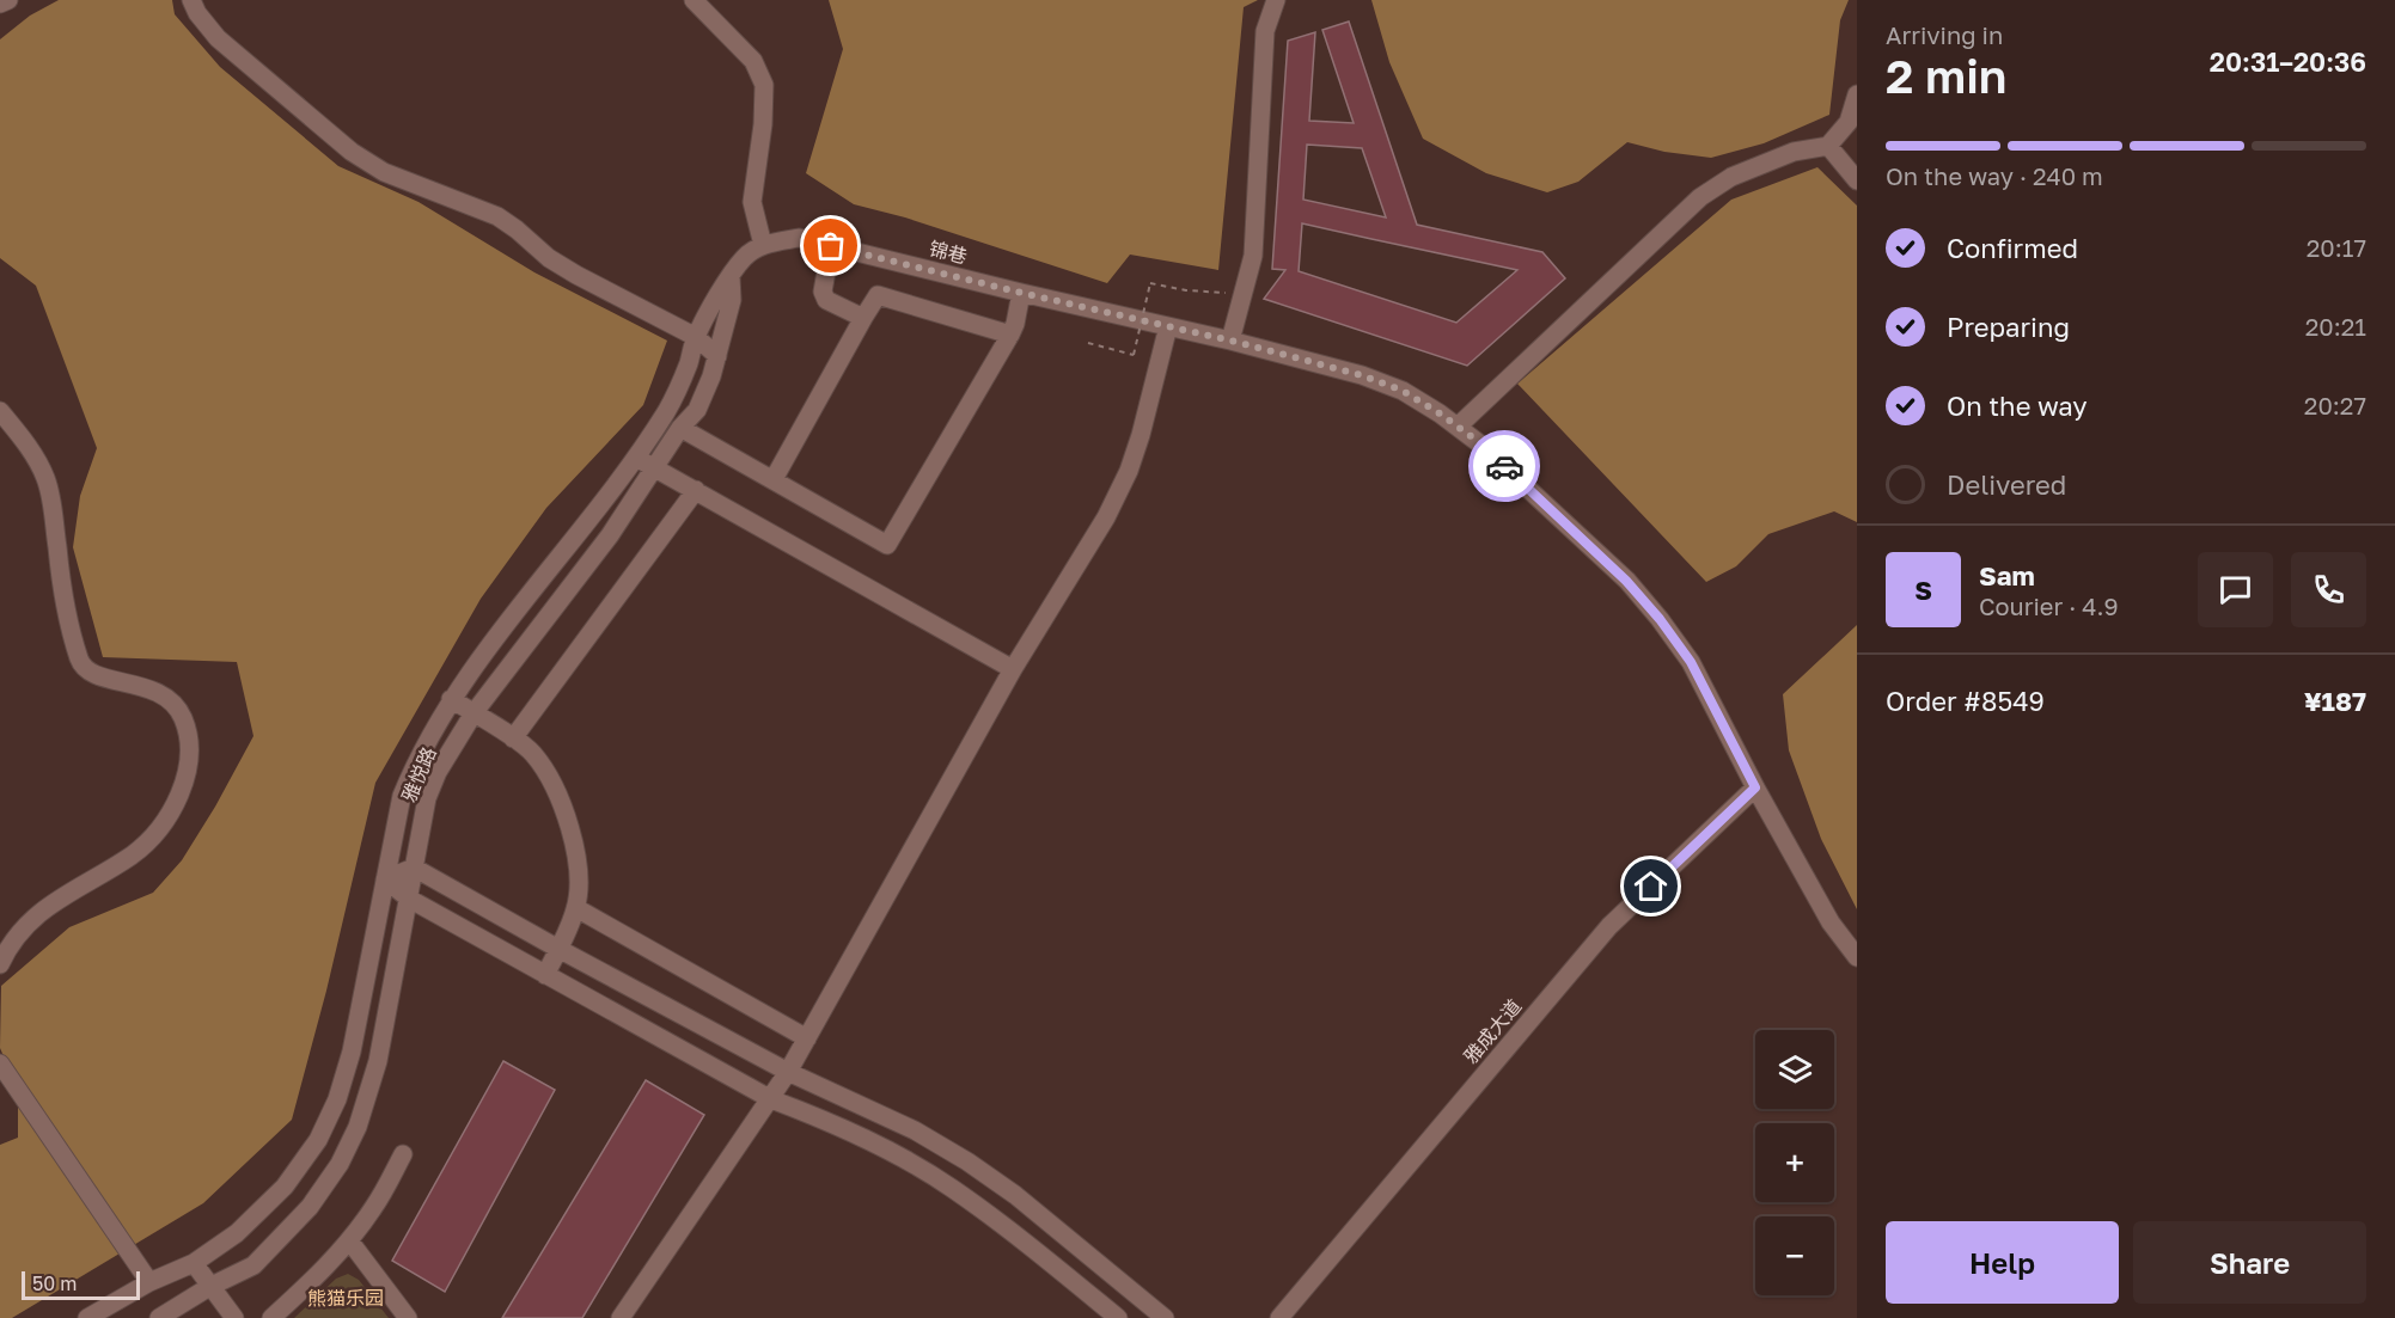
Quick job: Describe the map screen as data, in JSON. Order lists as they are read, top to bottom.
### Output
{
  "streets": {
    "street": ["锦巷", "雅悦路", "雅成大道"]
  },
  "crossings": [
    ["锦巷", "雅悦路"],
    ["锦巷", "雅成大道"]
  ],
  "parks": ["熊猫乐园"],
  "scale_bar": "50 m",
  "page": {
    "heading": ["2 min", "Arriving in", "20:31–20:36"],
    "panel": [
      "Sam",
      "Courier · 4.9",
      "Order #8549",
      "¥187"
    ],
    "bar": "On the way · 240 m",
    "list": [
      ["Confirmed", "20:17"],
      ["Preparing", "20:21"],
      ["On the way", "20:27"],
      "Delivered"
    ],
    "round": "S",
    "map_buttons": ["+", "−"],
    "buttons": ["Help", "Share"],
    "scale": "50 m"
  }
}
